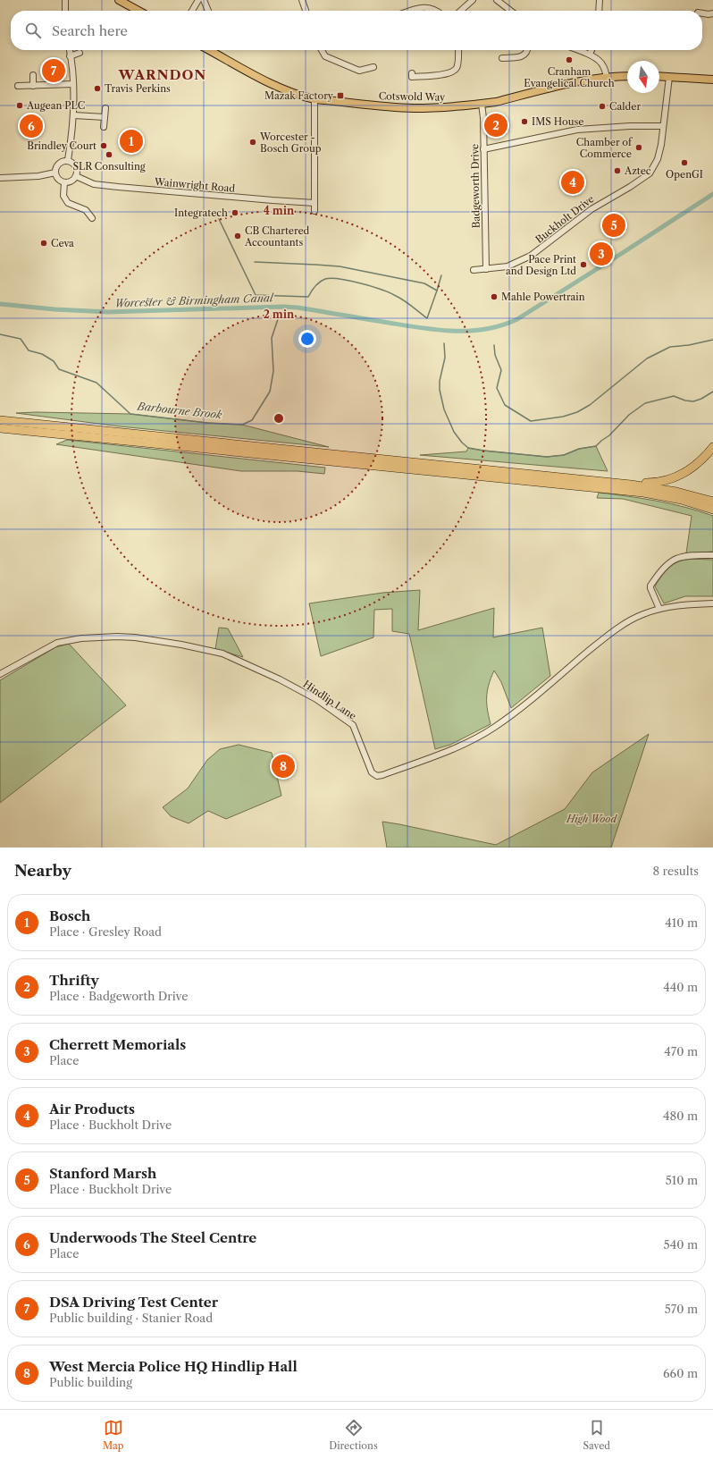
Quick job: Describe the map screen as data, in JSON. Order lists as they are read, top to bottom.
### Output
{
  "streets": {
    "main road": ["Cotswold Way"],
    "street": [
      "Wainwright Road",
      "Badgeworth Drive",
      "Buckholt Drive",
      "Hindlip Lane"
    ]
  },
  "crossings": [
    ["Cotswold Way", "Badgeworth Drive"],
    ["Badgeworth Drive", "Buckholt Drive"]
  ],
  "districts": ["WARNDON"],
  "water": ["Worcester & Birmingham Canal", "Barbourne Brook"],
  "parks": ["High Wood"],
  "places": {
    "other": [
      "Cranham Evangelical Church",
      "Travis Perkins",
      "Augean PLC",
      "Calder",
      "IMS House",
      "Worcester - Bosch Group",
      "Brindley Court",
      "Chamber of Commerce",
      "SLR Consulting",
      "OpenGI",
      "Aztec",
      "Integratech",
      "CB Chartered Accountants",
      "Ceva",
      "Pace Print and Design Ltd",
      "Mahle Powertrain"
    ],
    "transit": ["Mazak Factory"]
  },
  "north": "bottom",
  "page": {
    "search": "Search here",
    "pins": [
      "7",
      "2",
      "6",
      "1",
      "4",
      "5",
      "3",
      "8"
    ],
    "heading": ["Nearby", "8 results"],
    "list": [
      {
        "mark": "1",
        "name": "Bosch",
        "note": "Place · Gresley Road",
        "value": "410 m"
      },
      {
        "mark": "2",
        "name": "Thrifty",
        "note": "Place · Badgeworth Drive",
        "value": "440 m"
      },
      {
        "mark": "3",
        "name": "Cherrett Memorials",
        "note": "Place",
        "value": "470 m"
      },
      {
        "mark": "4",
        "name": "Air Products",
        "note": "Place · Buckholt Drive",
        "value": "480 m"
      },
      {
        "mark": "5",
        "name": "Stanford Marsh",
        "note": "Place · Buckholt Drive",
        "value": "510 m"
      },
      {
        "mark": "6",
        "name": "Underwoods The Steel Centre",
        "note": "Place",
        "value": "540 m"
      },
      {
        "mark": "7",
        "name": "DSA Driving Test Center",
        "note": "Public building · Stanier Road",
        "value": "570 m"
      },
      {
        "mark": "8",
        "name": "West Mercia Police HQ Hindlip Hall",
        "note": "Public building",
        "value": "660 m"
      }
    ],
    "nav": ["Map", "Directions", "Saved"]
  },
  "rings": ["4 min", "2 min"]
}
